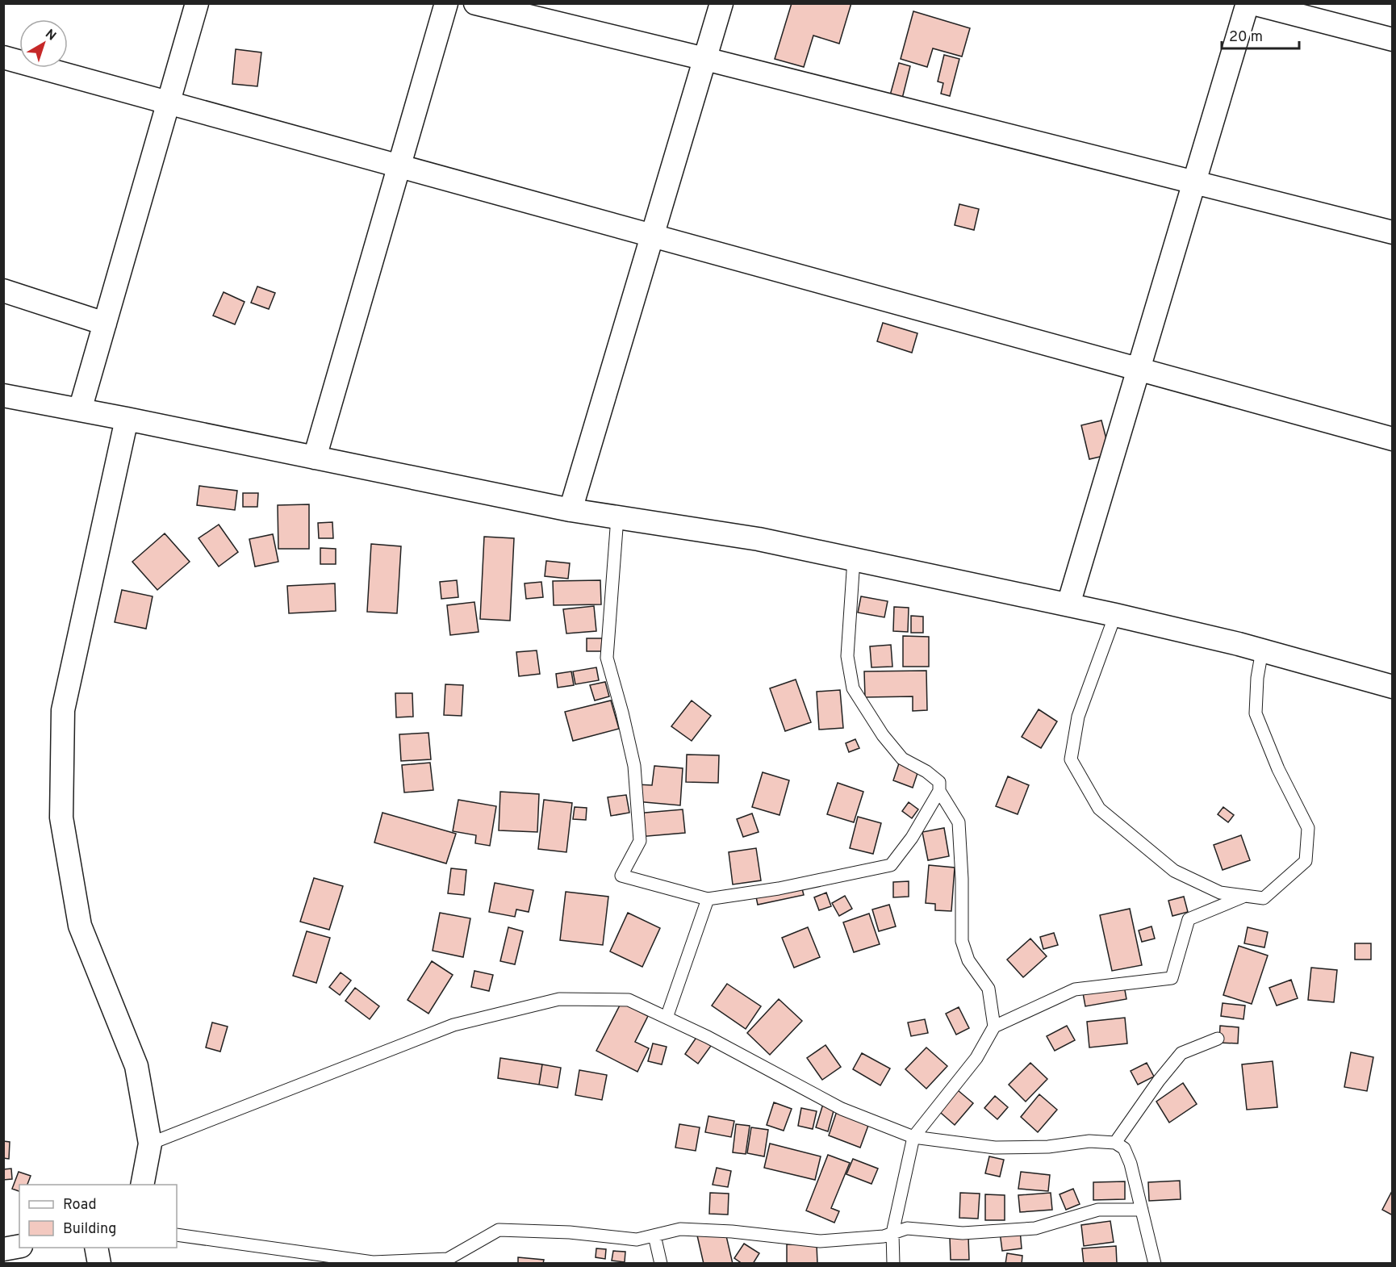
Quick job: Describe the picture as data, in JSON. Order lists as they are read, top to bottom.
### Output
{
  "legend": ["Road", "Building"],
  "scale_bar": "20 m",
  "north": "top right"
}
